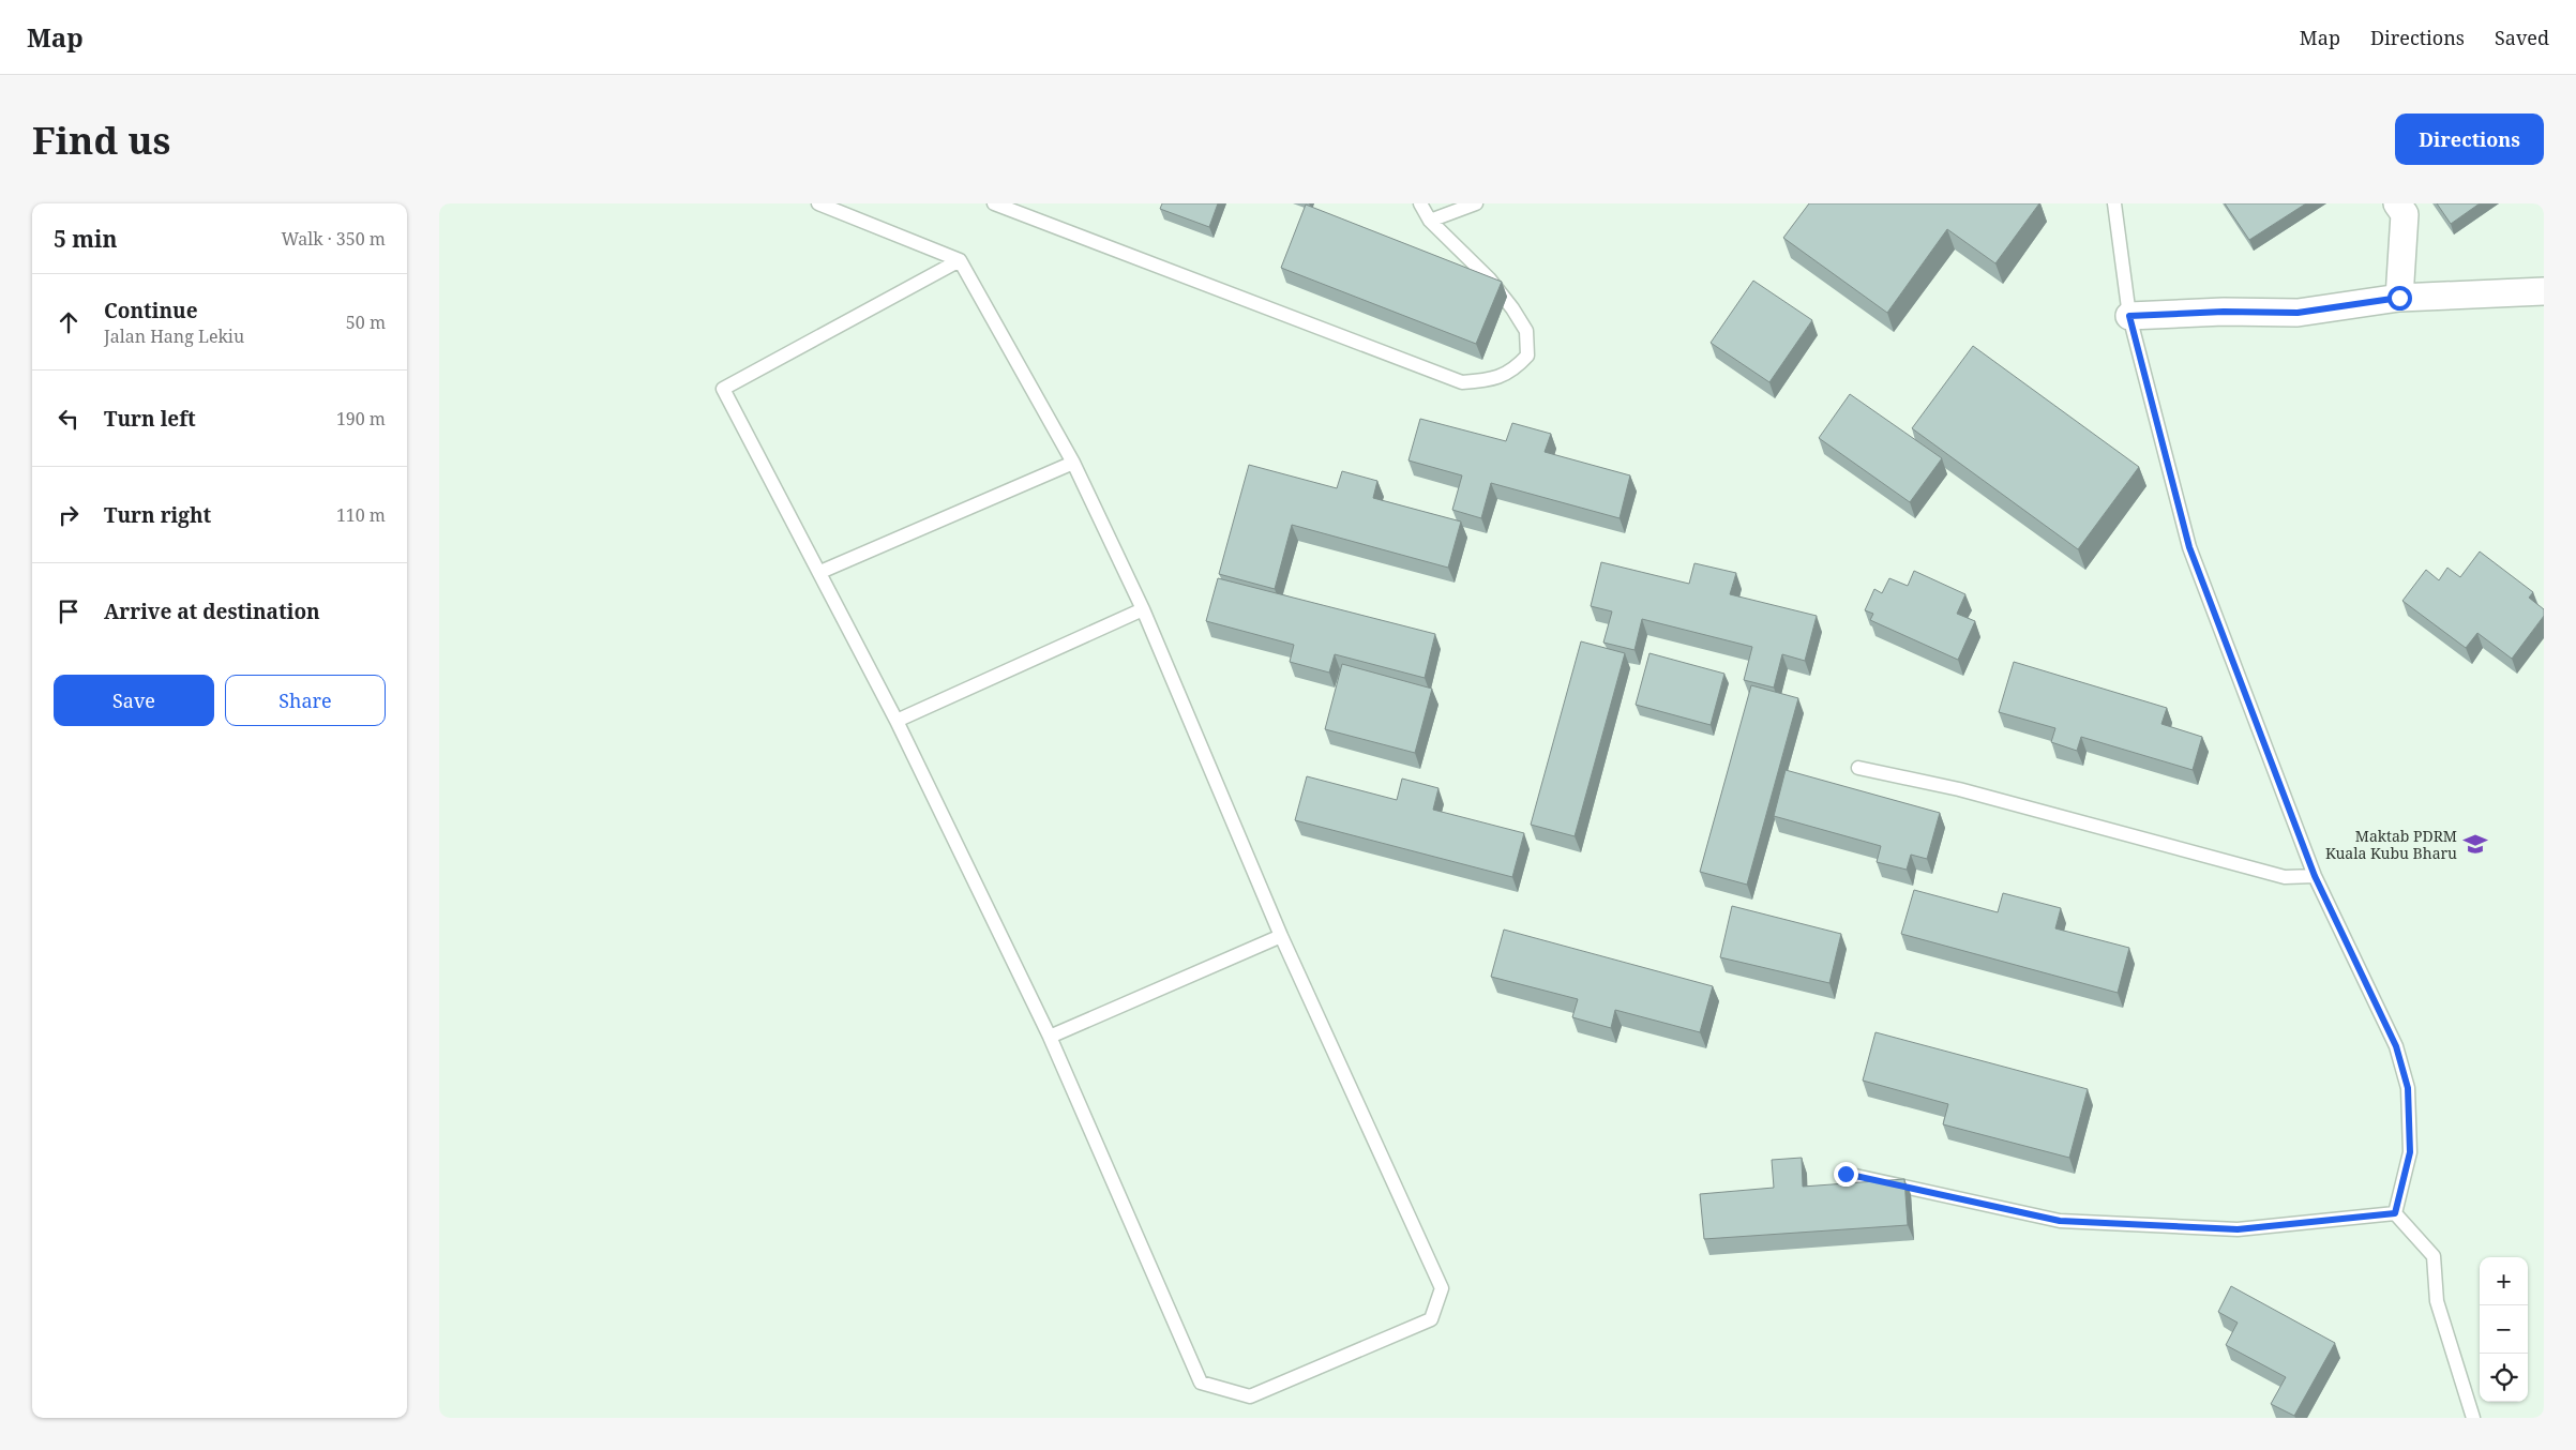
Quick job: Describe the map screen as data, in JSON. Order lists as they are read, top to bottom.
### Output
{
  "places": {
    "school or university": ["Maktab PDRM Kuala Kubu Bharu"]
  },
  "page": {
    "header": "Map",
    "nav": ["Map", "Directions", "Saved"],
    "buttons": [
      "Directions",
      ["Save", "Share"]
    ],
    "title": "Find us",
    "heading": ["5 min", "Walk · 350 m"],
    "list": [
      ["Continue", "Jalan Hang Lekiu", "50 m"],
      ["Turn left", "190 m"],
      ["Turn right", "110 m"],
      "Arrive at destination"
    ],
    "map_buttons": ["+", "−"]
  }
}
